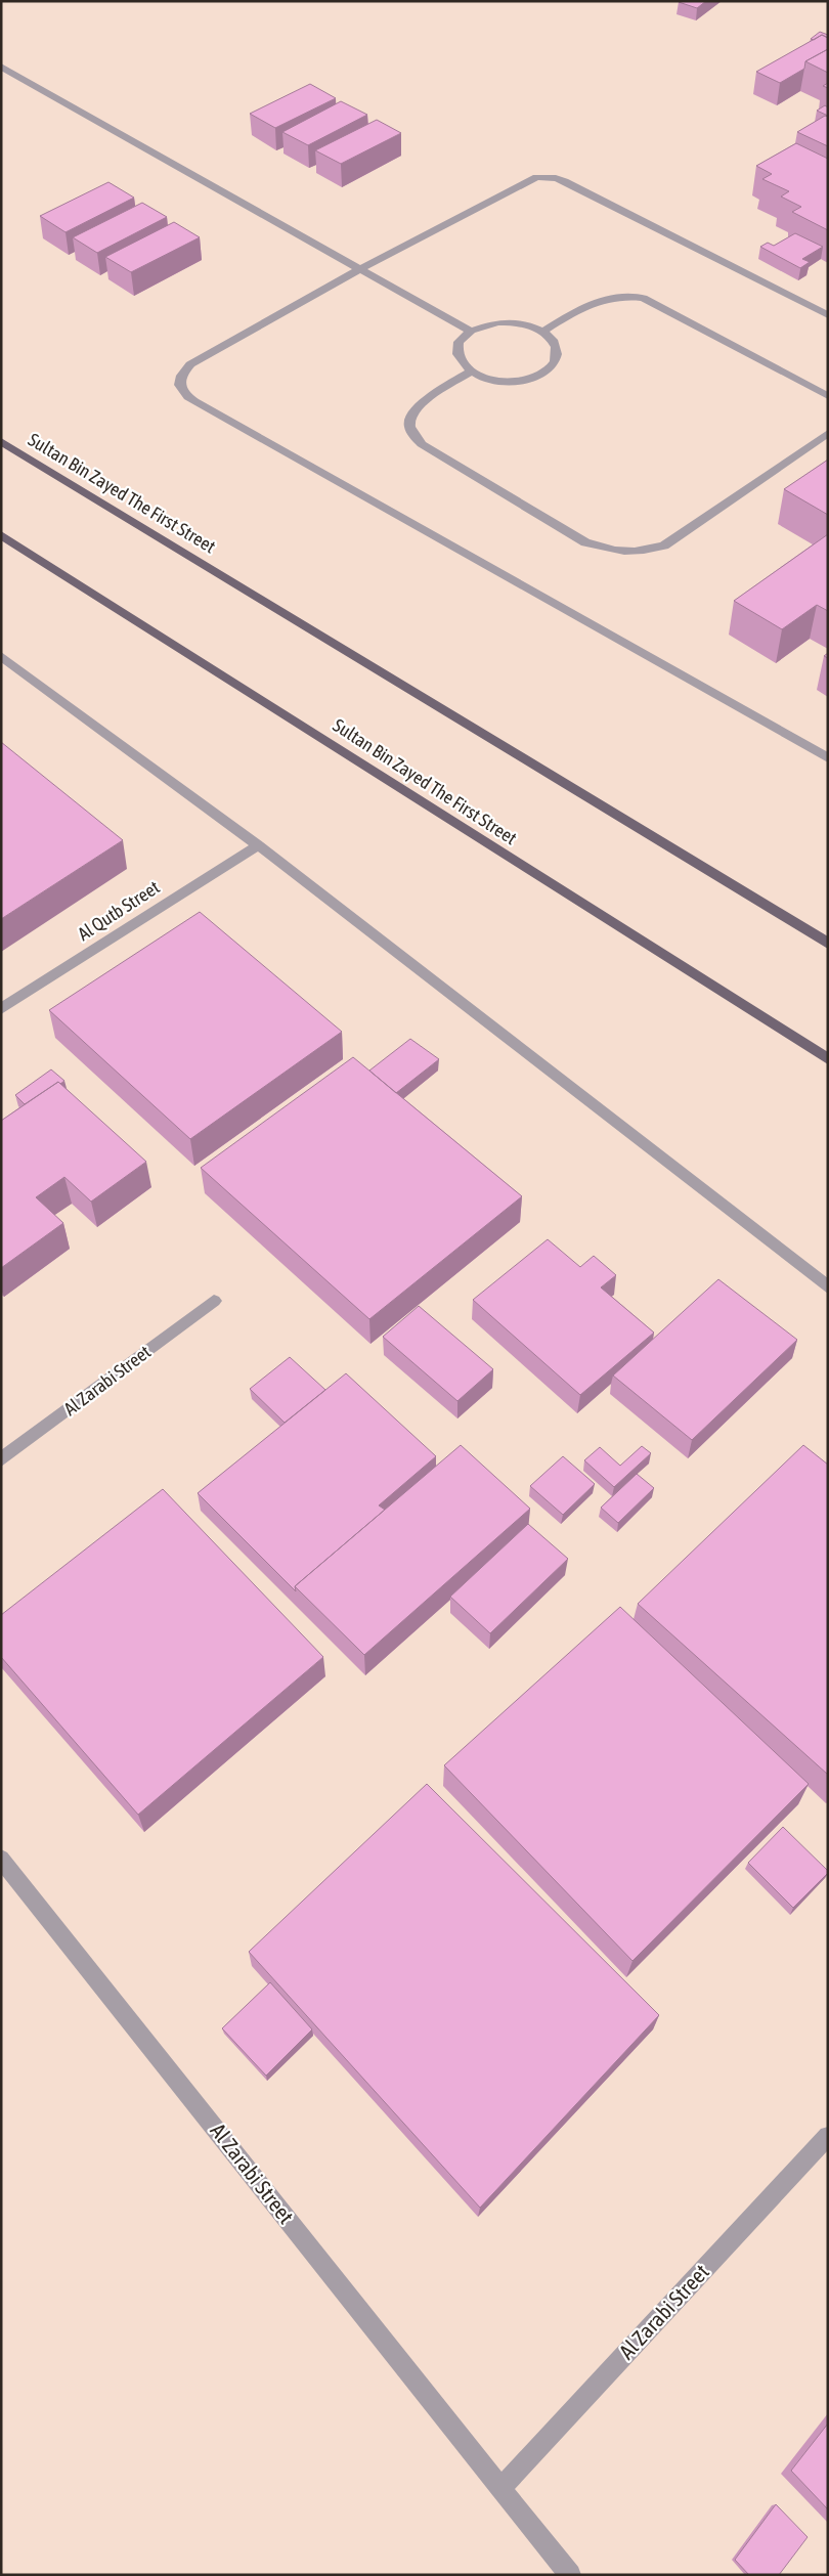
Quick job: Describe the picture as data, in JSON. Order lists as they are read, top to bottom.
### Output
{
  "streets": {
    "main road": ["Sultan Bin Zayed The First Street"],
    "street": ["Al Qutb Street", "Al Zarabi Street"]
  }
}
